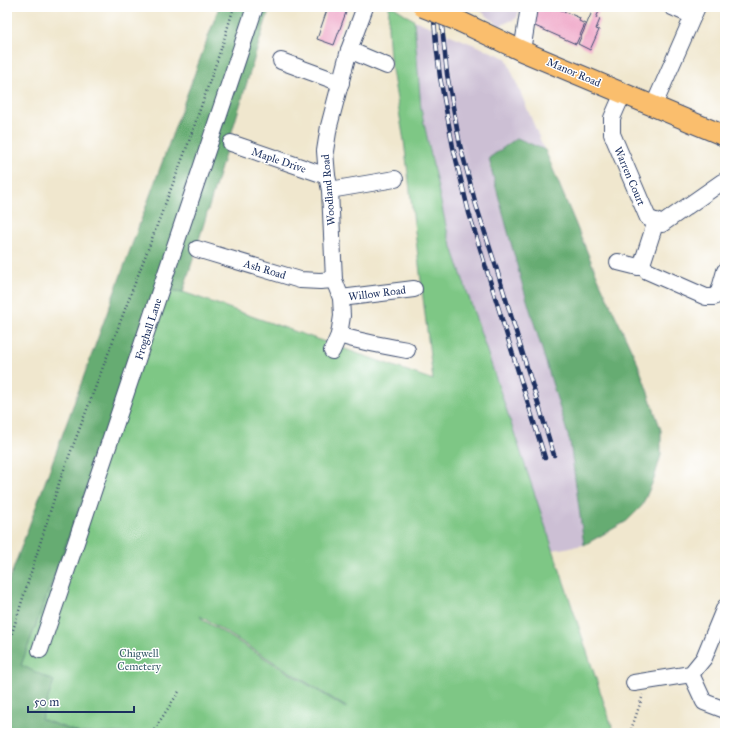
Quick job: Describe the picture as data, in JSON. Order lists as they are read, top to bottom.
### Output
{
  "streets": {
    "main road": ["Manor Road"],
    "street": [
      "Maple Drive",
      "Warren Court",
      "Woodland Road",
      "Ash Road",
      "Willow Road",
      "Froghall Lane"
    ]
  },
  "crossings": [
    ["Manor Road", "Warren Court"],
    ["Maple Drive", "Woodland Road"],
    ["Woodland Road", "Ash Road"],
    ["Woodland Road", "Willow Road"]
  ],
  "parks": ["Chigwell Cemetery"],
  "scale_bar": "50 m"
}
